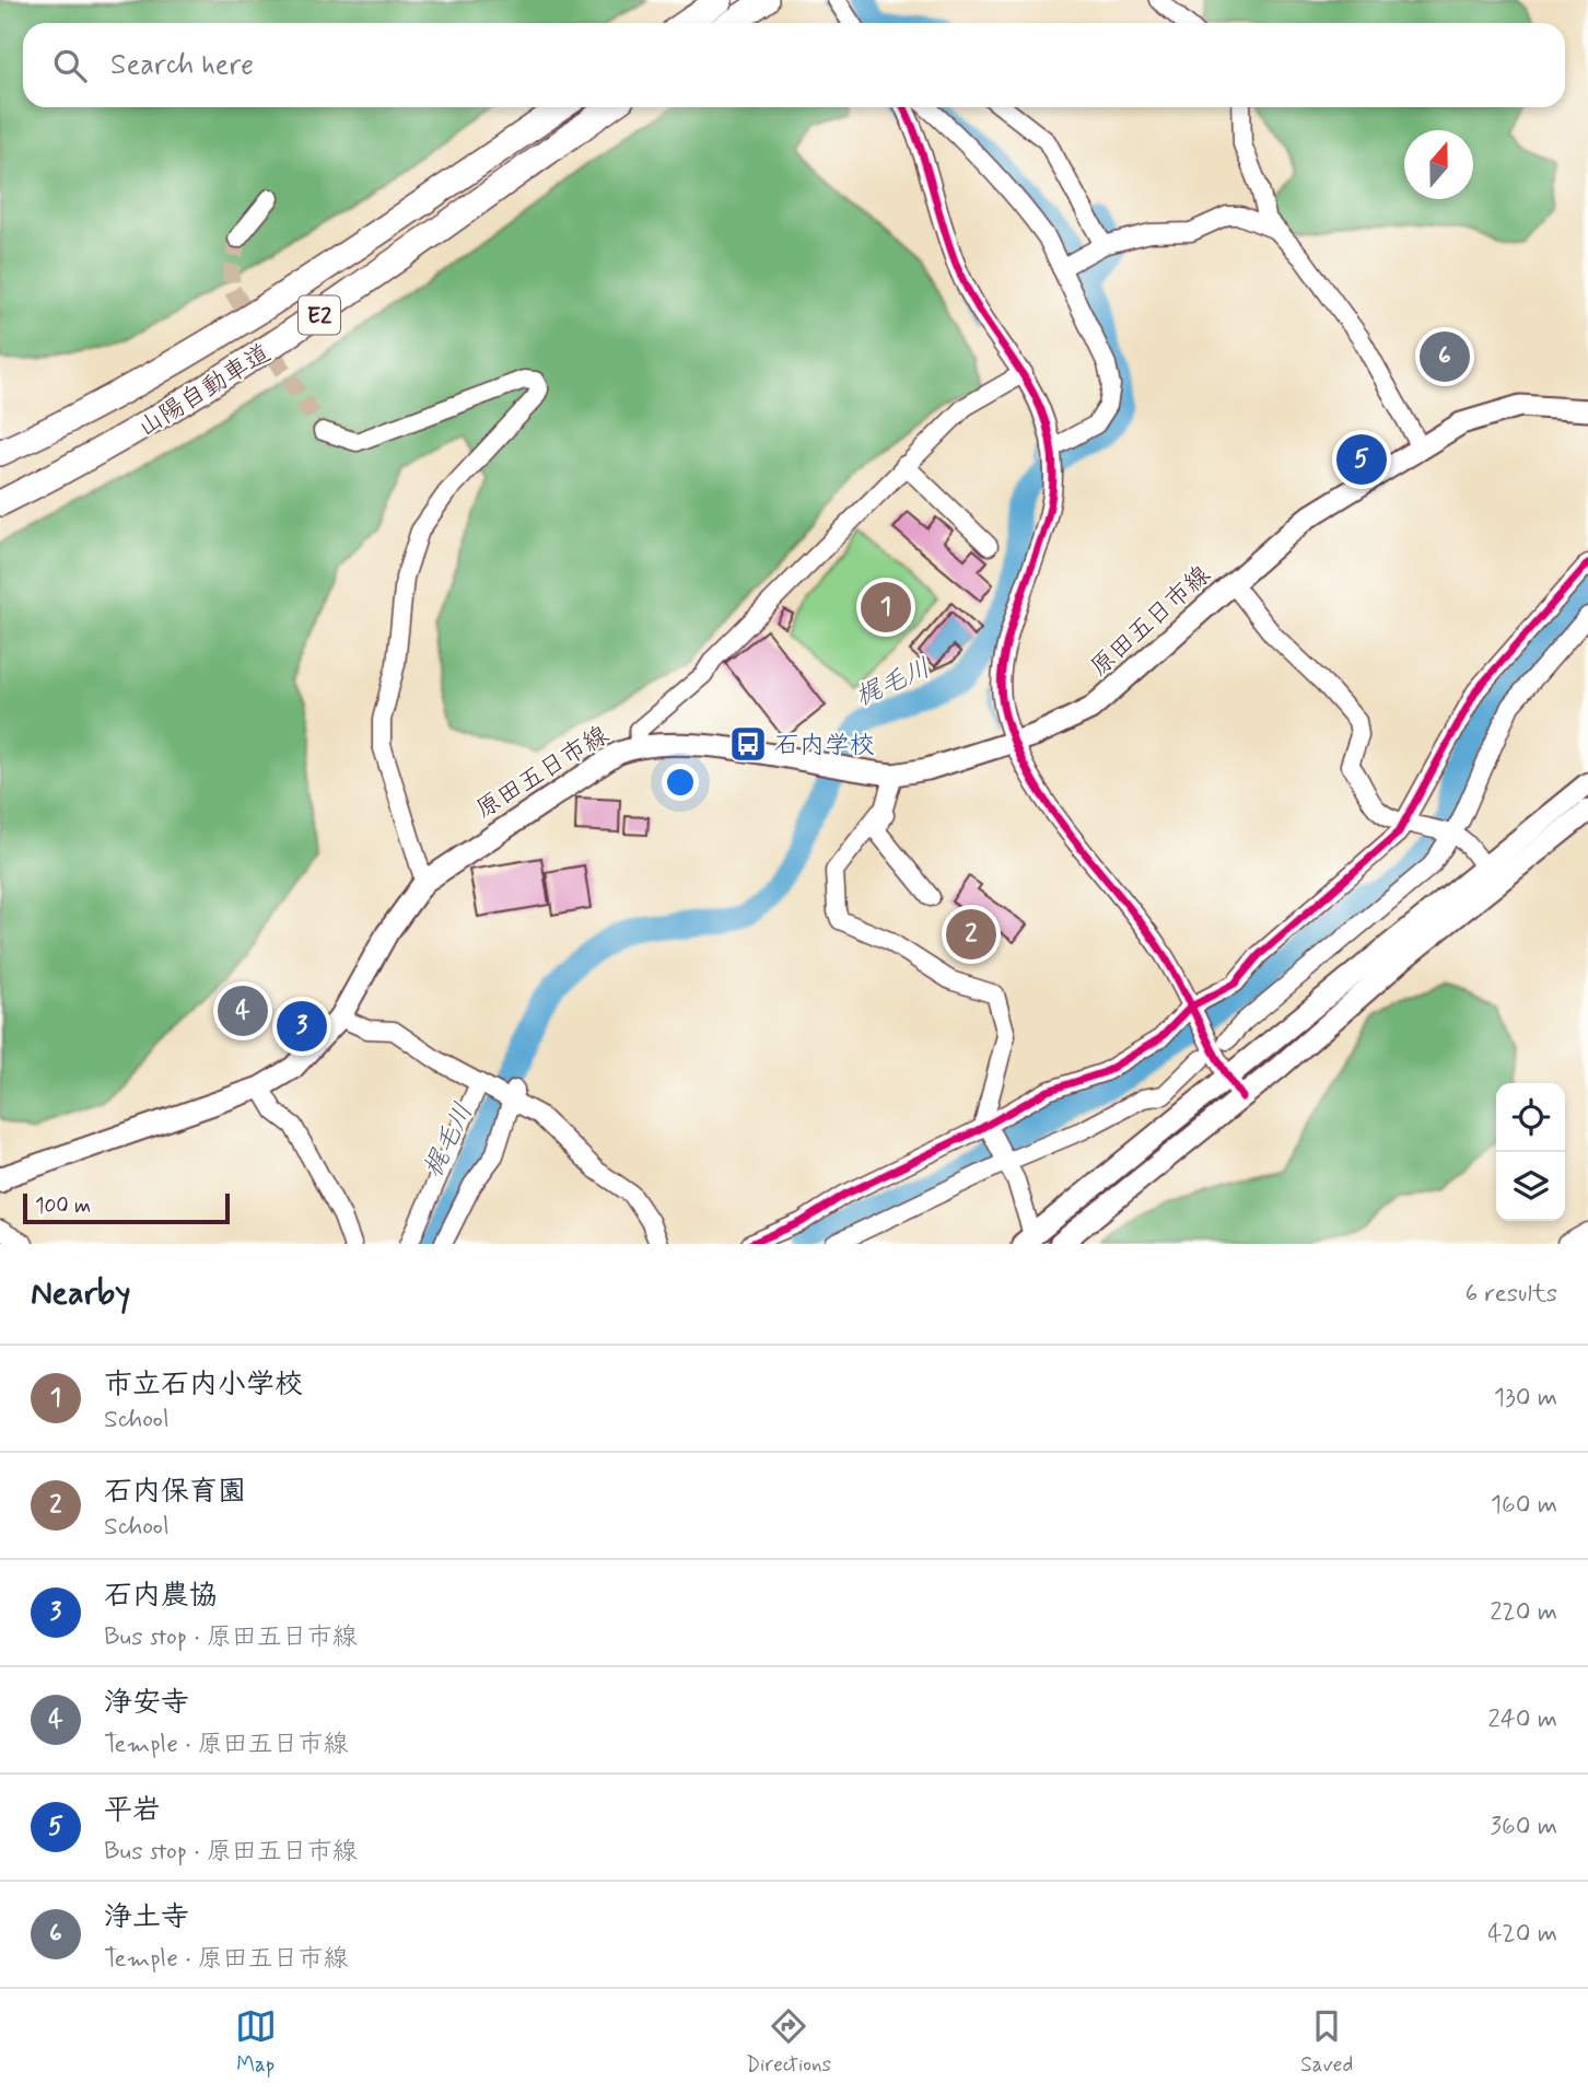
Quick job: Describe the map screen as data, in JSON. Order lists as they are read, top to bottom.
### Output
{
  "streets": {
    "highway": ["E2", "山陽自動車道"],
    "main road": ["原田五日市線"]
  },
  "water": ["梶毛川"],
  "places": {
    "bus stop": ["石内学校"]
  },
  "scale_bar": "100 m",
  "north": "top",
  "page": {
    "search": "Search here",
    "pins": [
      "6",
      "5",
      "1",
      "2",
      "4",
      "3"
    ],
    "scale": "100 m",
    "heading": ["Nearby", "6 results"],
    "list": [
      {
        "mark": "1",
        "name": "市立石内小学校",
        "note": "School",
        "value": "130 m"
      },
      {
        "mark": "2",
        "name": "石内保育園",
        "note": "School",
        "value": "160 m"
      },
      {
        "mark": "3",
        "name": "石内農協",
        "note": "Bus stop · 原田五日市線",
        "value": "220 m"
      },
      {
        "mark": "4",
        "name": "浄安寺",
        "note": "Temple · 原田五日市線",
        "value": "240 m"
      },
      {
        "mark": "5",
        "name": "平岩",
        "note": "Bus stop · 原田五日市線",
        "value": "360 m"
      },
      {
        "mark": "6",
        "name": "浄土寺",
        "note": "Temple · 原田五日市線",
        "value": "420 m"
      }
    ],
    "nav": ["Map", "Directions", "Saved"]
  }
}
